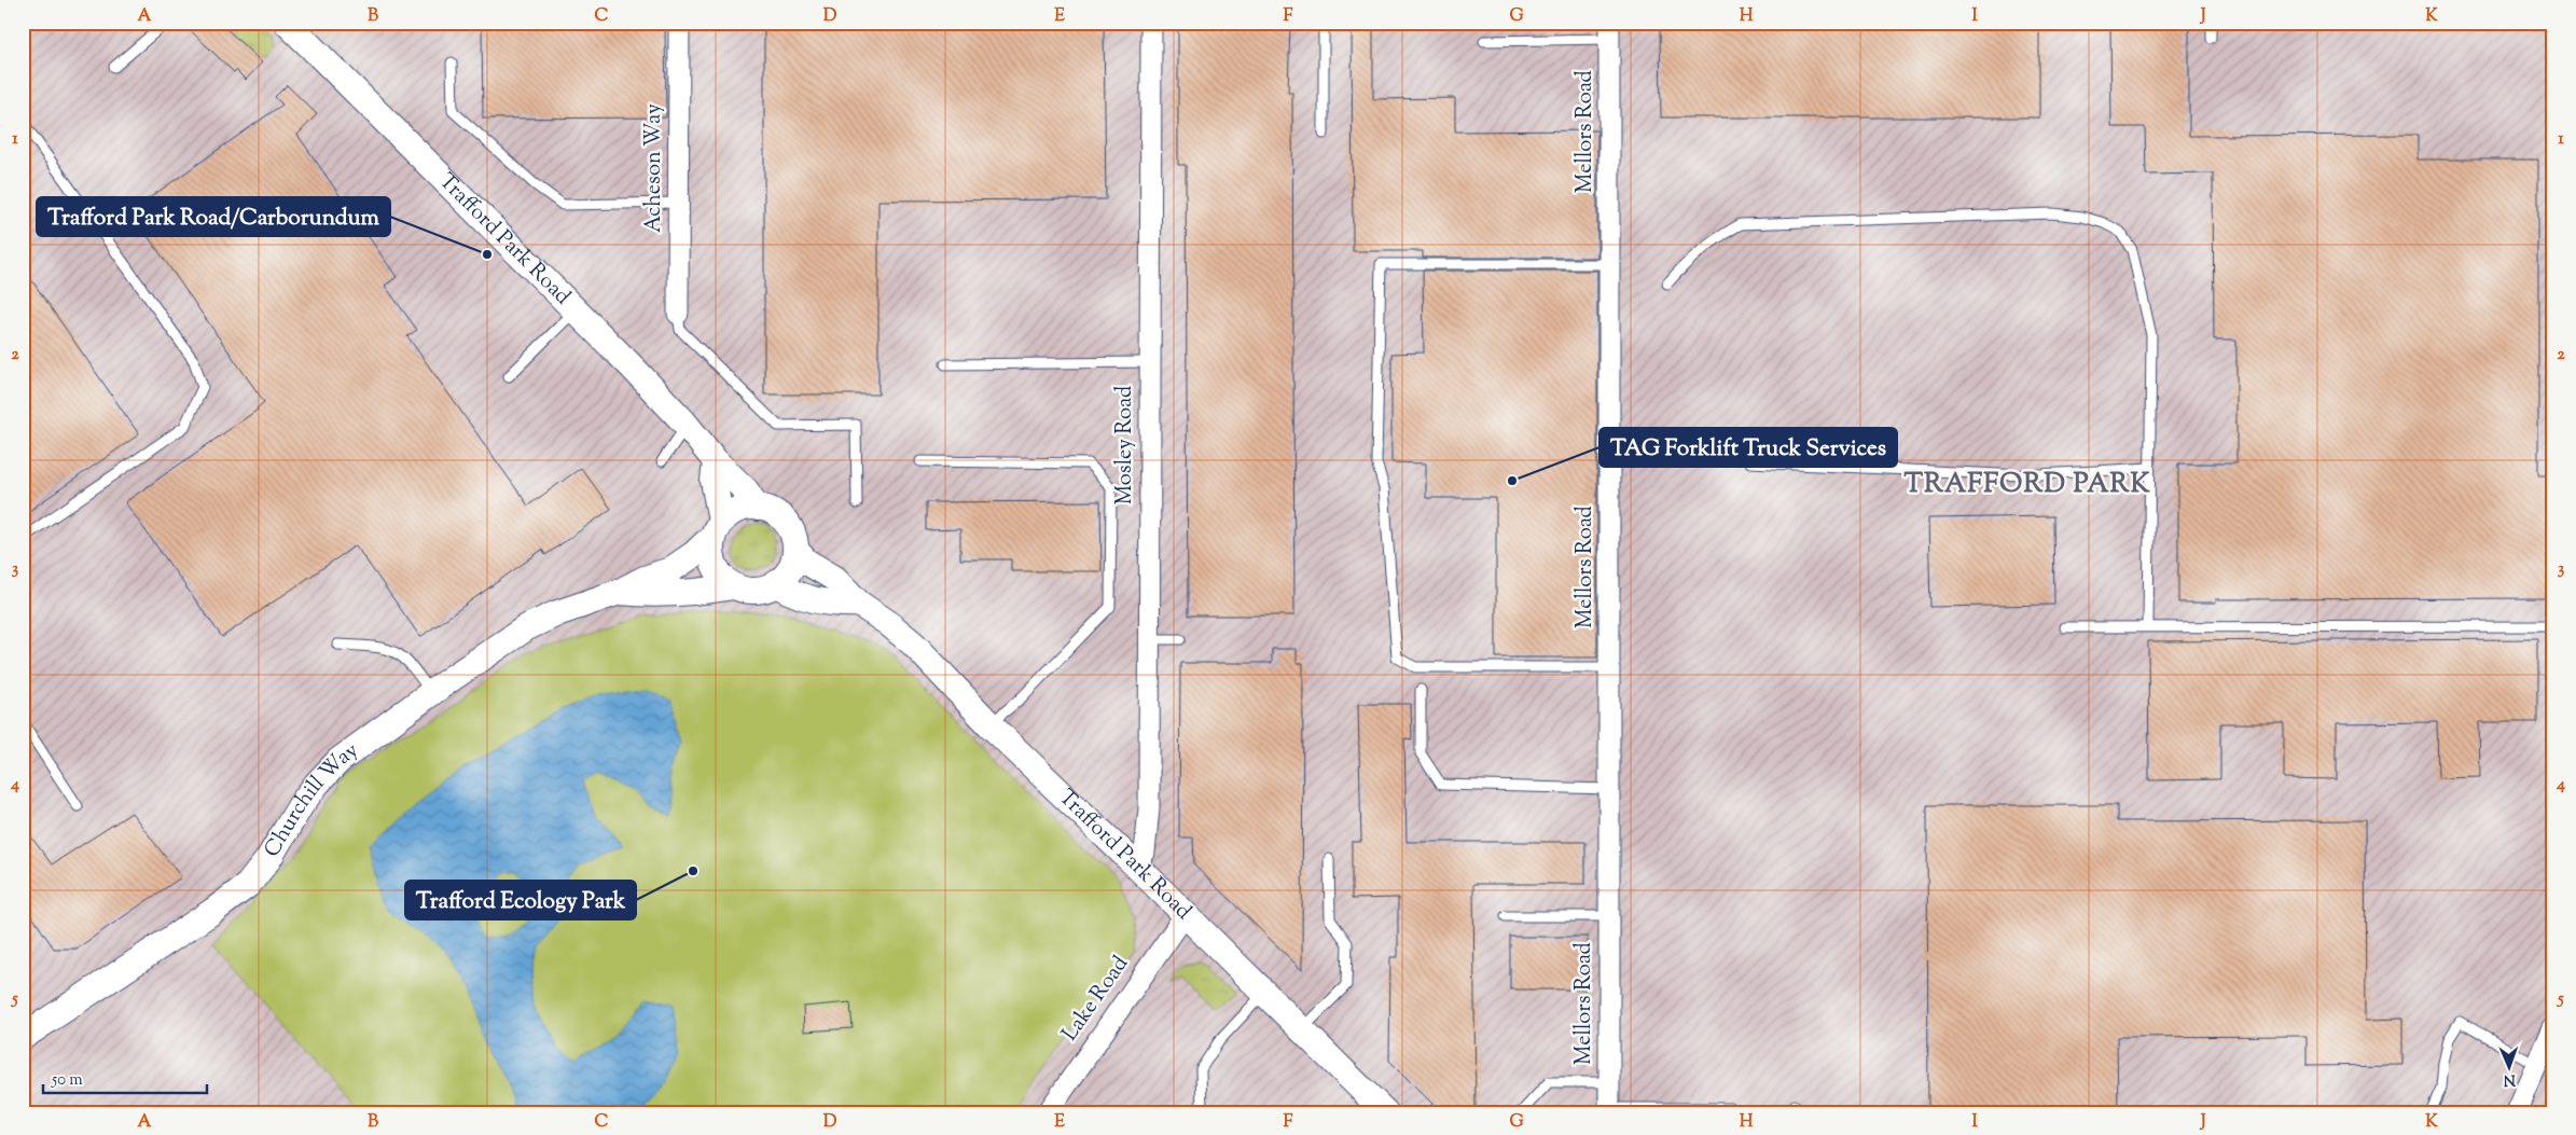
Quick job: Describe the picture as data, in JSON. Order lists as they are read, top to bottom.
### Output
{
  "streets": {
    "street": [
      "Mellors Road",
      "Acheson Way",
      "Trafford Park Road",
      "Mosley Road",
      "Churchill Way",
      "Lake Road"
    ]
  },
  "crossings": [
    ["Trafford Park Road", "Mosley Road"],
    ["Trafford Park Road", "Churchill Way"],
    ["Trafford Park Road", "Lake Road"]
  ],
  "districts": ["TRAFFORD PARK"],
  "places": ["Trafford Park Road/Carborundum", "TAG Forklift Truck Services", "Trafford Ecology Park"],
  "scale_bar": "50 m",
  "north": "bottom",
  "grid": {
    "columns": [
      "A",
      "B",
      "C",
      "D",
      "E",
      "F",
      "G",
      "H",
      "I",
      "J",
      "K"
    ],
    "rows": [
      "1",
      "2",
      "3",
      "4",
      "5"
    ]
  }
}
